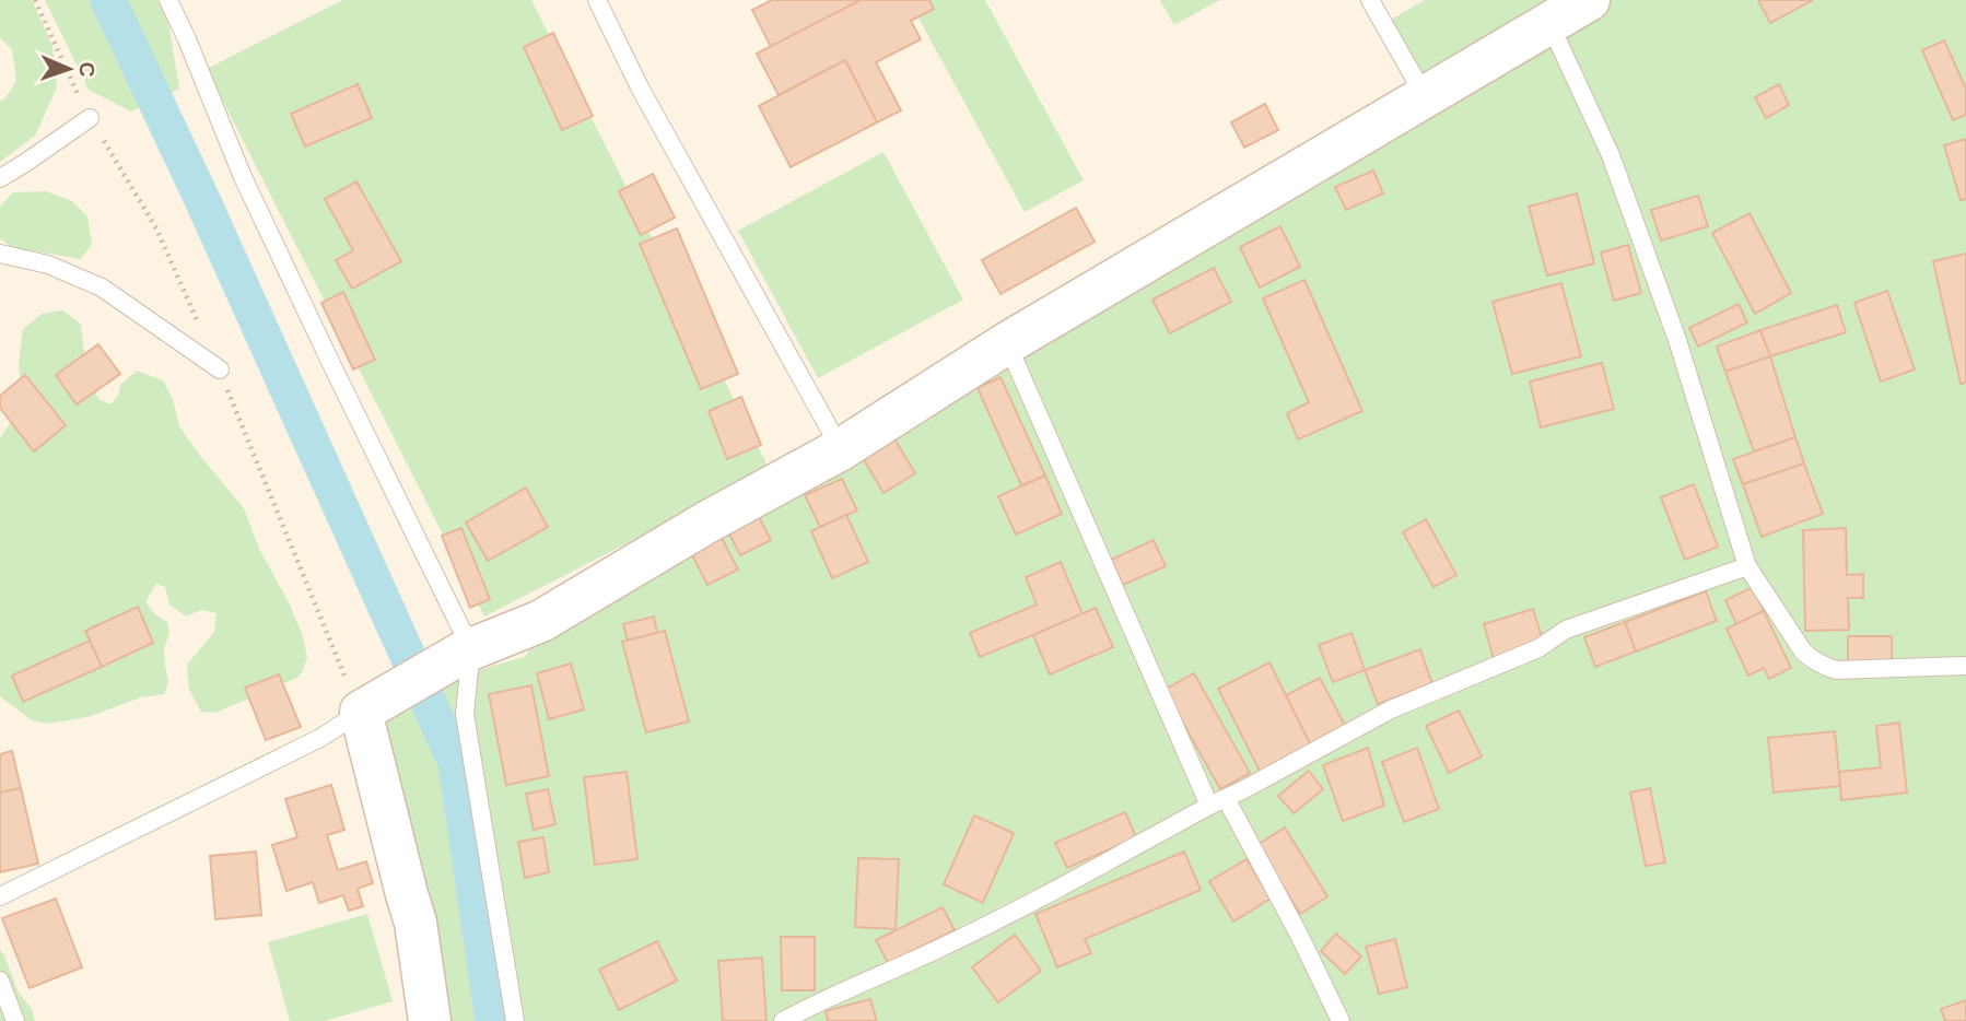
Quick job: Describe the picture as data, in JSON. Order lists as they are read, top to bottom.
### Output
{
  "north": "right"
}
